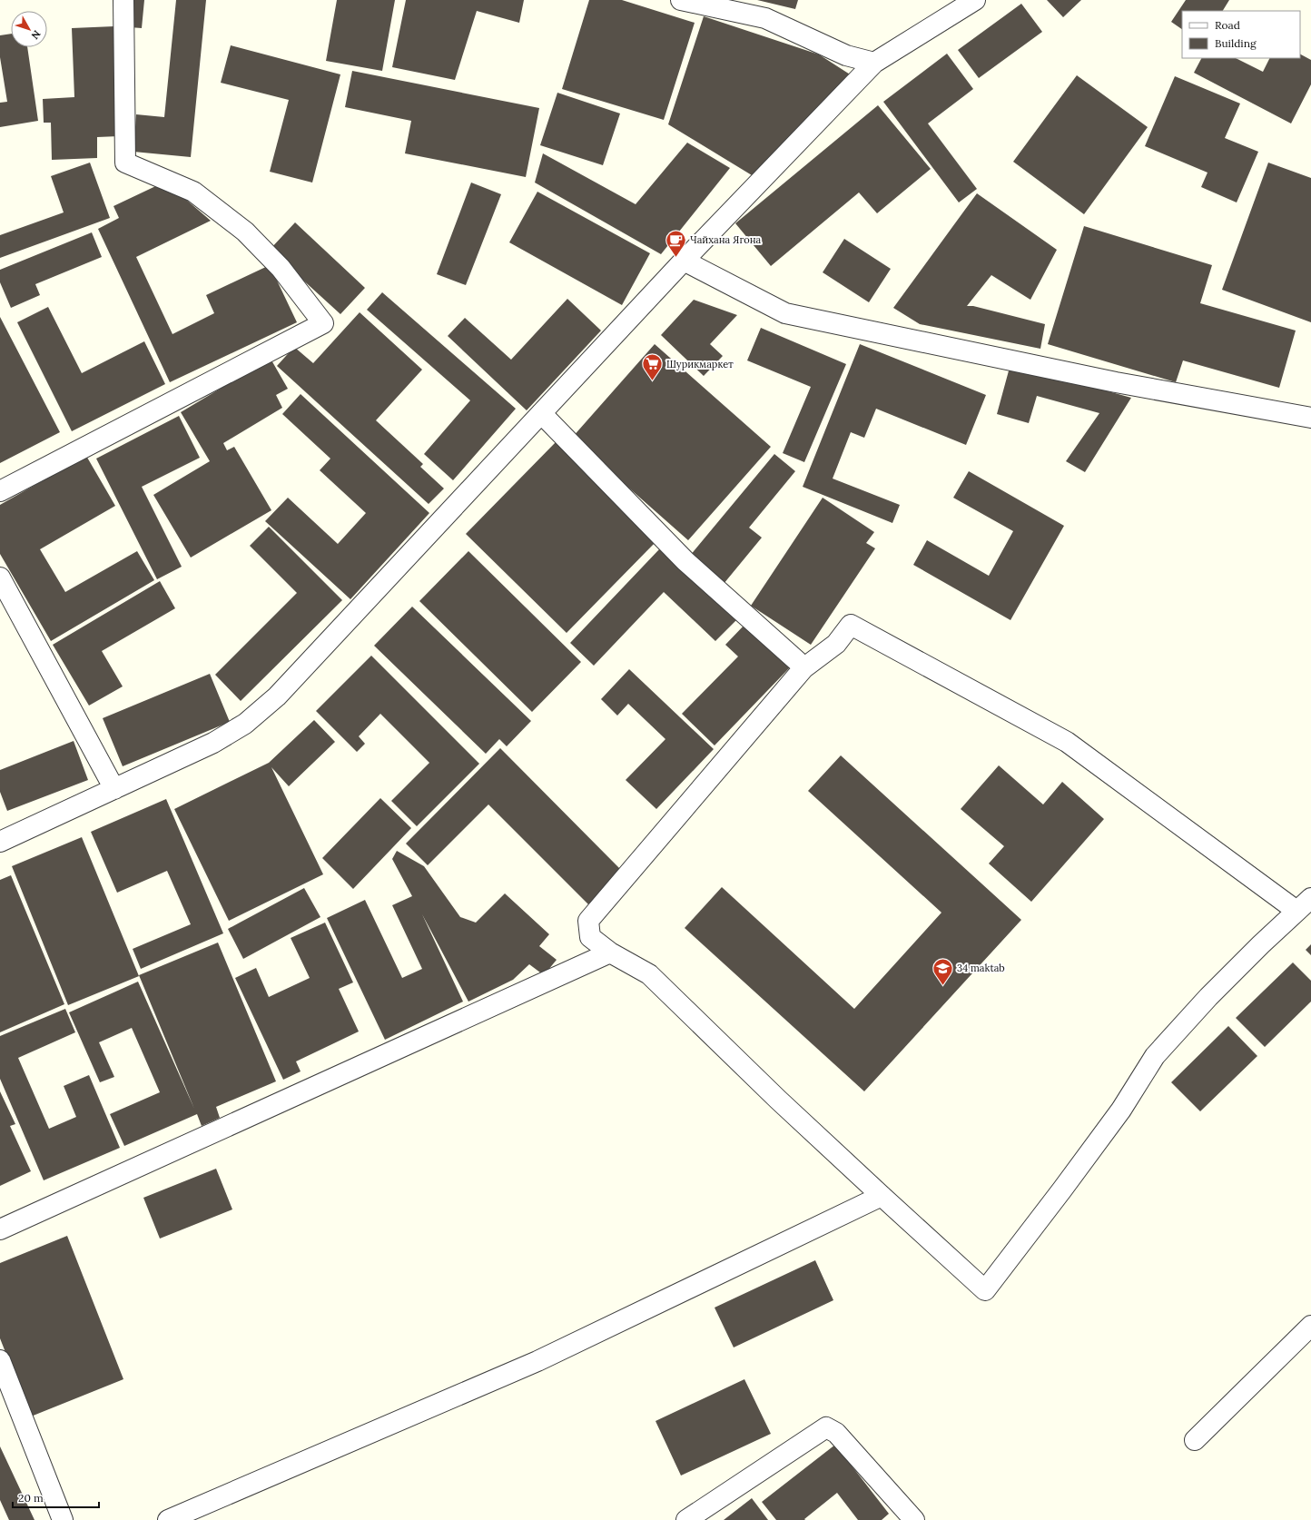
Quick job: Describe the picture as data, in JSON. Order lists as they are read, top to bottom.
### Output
{
  "places": {
    "cafe": ["Чайхана Ягона"],
    "supermarket": ["Шурикмаркет"],
    "school or university": ["34 maktab"]
  },
  "legend": ["Road", "Building"],
  "scale_bar": "20 m",
  "north": "bottom right"
}
